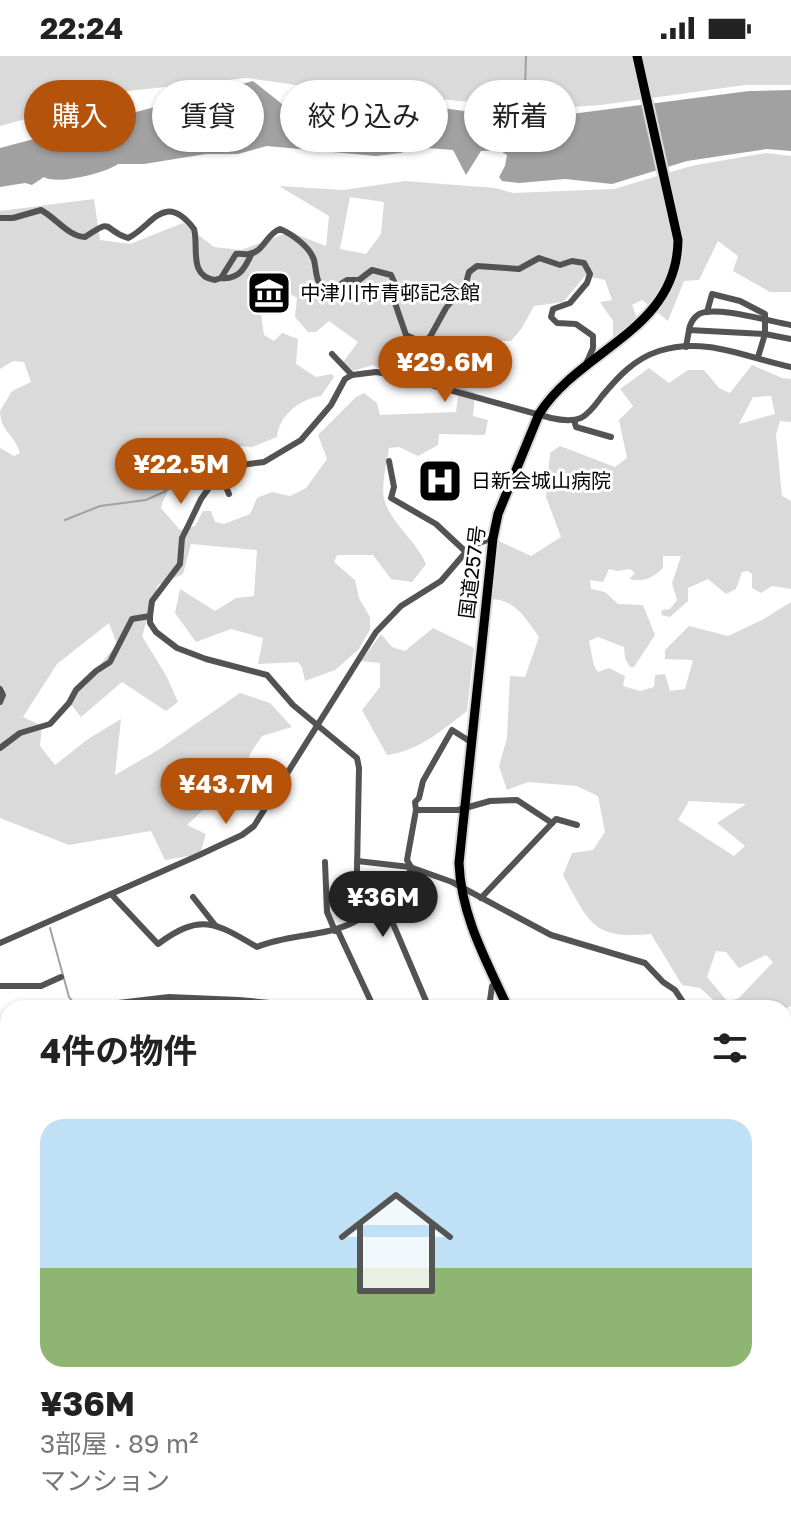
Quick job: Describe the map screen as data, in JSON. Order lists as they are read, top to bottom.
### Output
{
  "streets": {
    "highway": ["国道257号"]
  },
  "places": {
    "museum": ["中津川市青邨記念館"],
    "hospital": ["日新会城山病院"]
  },
  "page": {
    "status": "22:24",
    "chip": [
      "購入",
      "賃貸",
      "絞り込み",
      "新着"
    ],
    "price": [
      "¥29.6M",
      "¥22.5M",
      "¥43.7M",
      "¥36M"
    ],
    "heading": "4件の物件",
    "list": [
      {
        "name": "¥36M",
        "note": "3部屋 · 89 m² · マンション"
      }
    ]
  }
}
